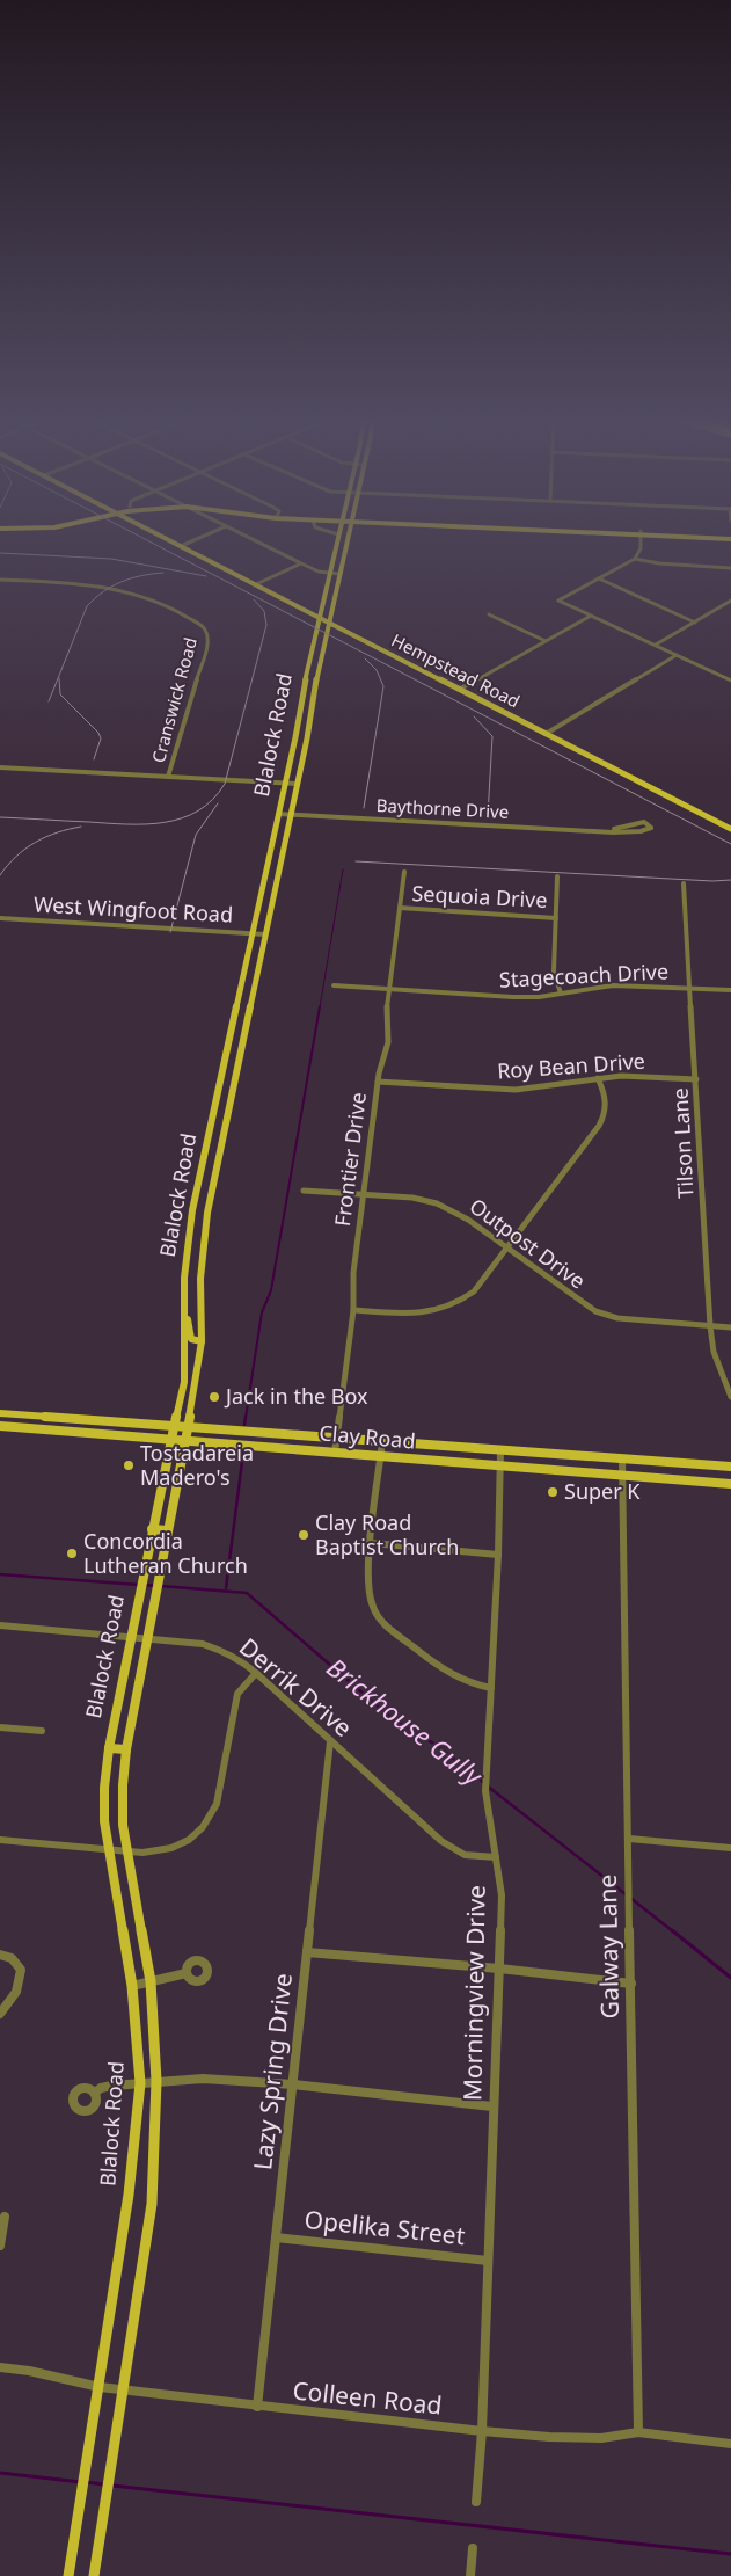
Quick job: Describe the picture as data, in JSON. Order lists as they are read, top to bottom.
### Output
{
  "streets": {
    "main road": ["Hempstead Road", "Blalock Road", "Clay Road"],
    "street": [
      "Cranswick Road",
      "Baythorne Drive",
      "Sequoia Drive",
      "West Wingfoot Road",
      "Stagecoach Drive",
      "Roy Bean Drive",
      "Tilson Lane",
      "Frontier Drive",
      "Outpost Drive",
      "Derrik Drive",
      "Galway Lane",
      "Morningview Drive",
      "Lazy Spring Drive",
      "Opelika Street",
      "Colleen Road"
    ]
  },
  "crossings": [
    ["Hempstead Road", "Blalock Road"],
    ["Blalock Road", "Baythorne Drive"],
    ["Blalock Road", "West Wingfoot Road"],
    ["Blalock Road", "Clay Road"],
    ["Blalock Road", "Derrik Drive"],
    ["Blalock Road", "Colleen Road"],
    ["Sequoia Drive", "Frontier Drive"],
    ["Stagecoach Drive", "Tilson Lane"],
    ["Stagecoach Drive", "Frontier Drive"],
    ["Roy Bean Drive", "Tilson Lane"],
    ["Roy Bean Drive", "Frontier Drive"],
    ["Tilson Lane", "Outpost Drive"],
    ["Frontier Drive", "Outpost Drive"],
    ["Frontier Drive", "Clay Road"],
    ["Clay Road", "Galway Lane"],
    ["Clay Road", "Morningview Drive"],
    ["Derrik Drive", "Morningview Drive"],
    ["Derrik Drive", "Lazy Spring Drive"],
    ["Galway Lane", "Colleen Road"],
    ["Morningview Drive", "Opelika Street"],
    ["Morningview Drive", "Colleen Road"],
    ["Lazy Spring Drive", "Opelika Street"],
    ["Lazy Spring Drive", "Colleen Road"]
  ],
  "water": ["Brickhouse Gully"],
  "places": [
    "Jack in the Box",
    "Tostadareia Madero's",
    "Super K",
    "Clay Road Baptist Church",
    "Concordia Lutheran Church"
  ]
}
